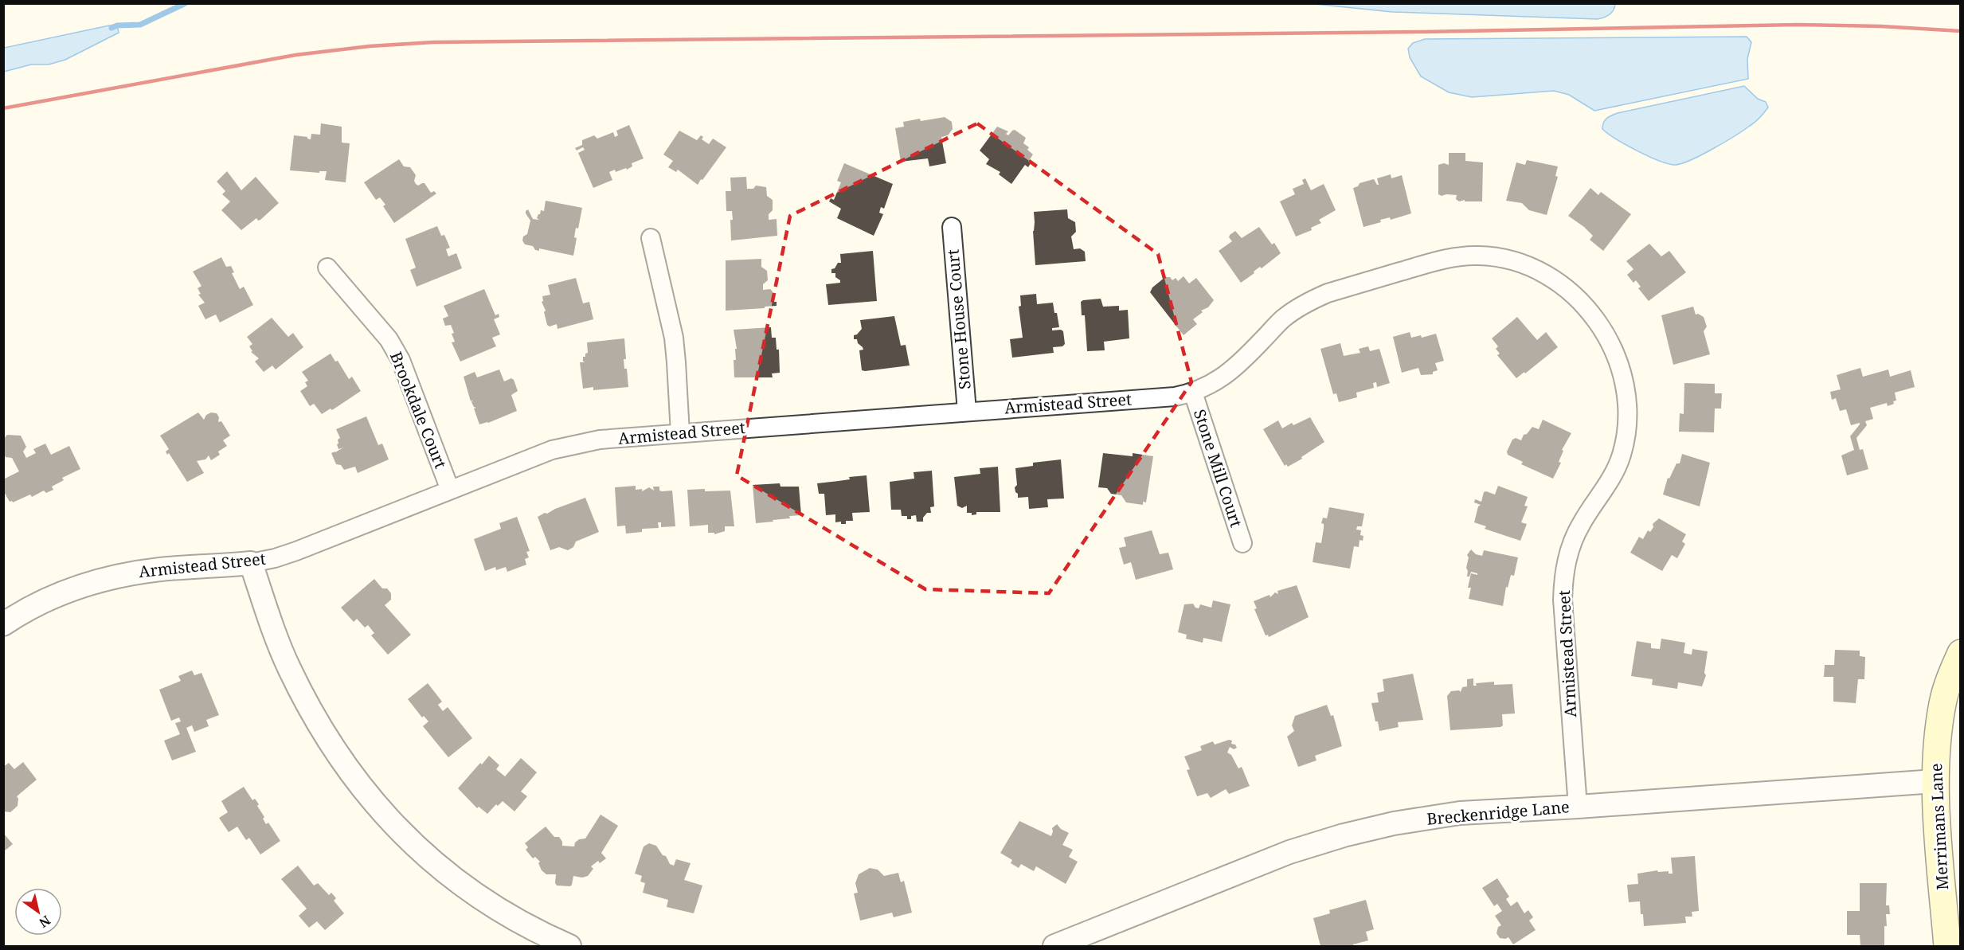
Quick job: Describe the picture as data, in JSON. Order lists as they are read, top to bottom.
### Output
{
  "streets": {
    "main road": ["Merrimans Lane"],
    "street": [
      "Stone House Court",
      "Armistead Street",
      "Brookdale Court",
      "Stone Mill Court",
      "Breckenridge Lane"
    ]
  },
  "crossings": [
    ["Stone House Court", "Armistead Street"],
    ["Armistead Street", "Brookdale Court"],
    ["Armistead Street", "Stone Mill Court"],
    ["Armistead Street", "Breckenridge Lane"],
    ["Breckenridge Lane", "Merrimans Lane"]
  ],
  "north": "bottom right"
}
